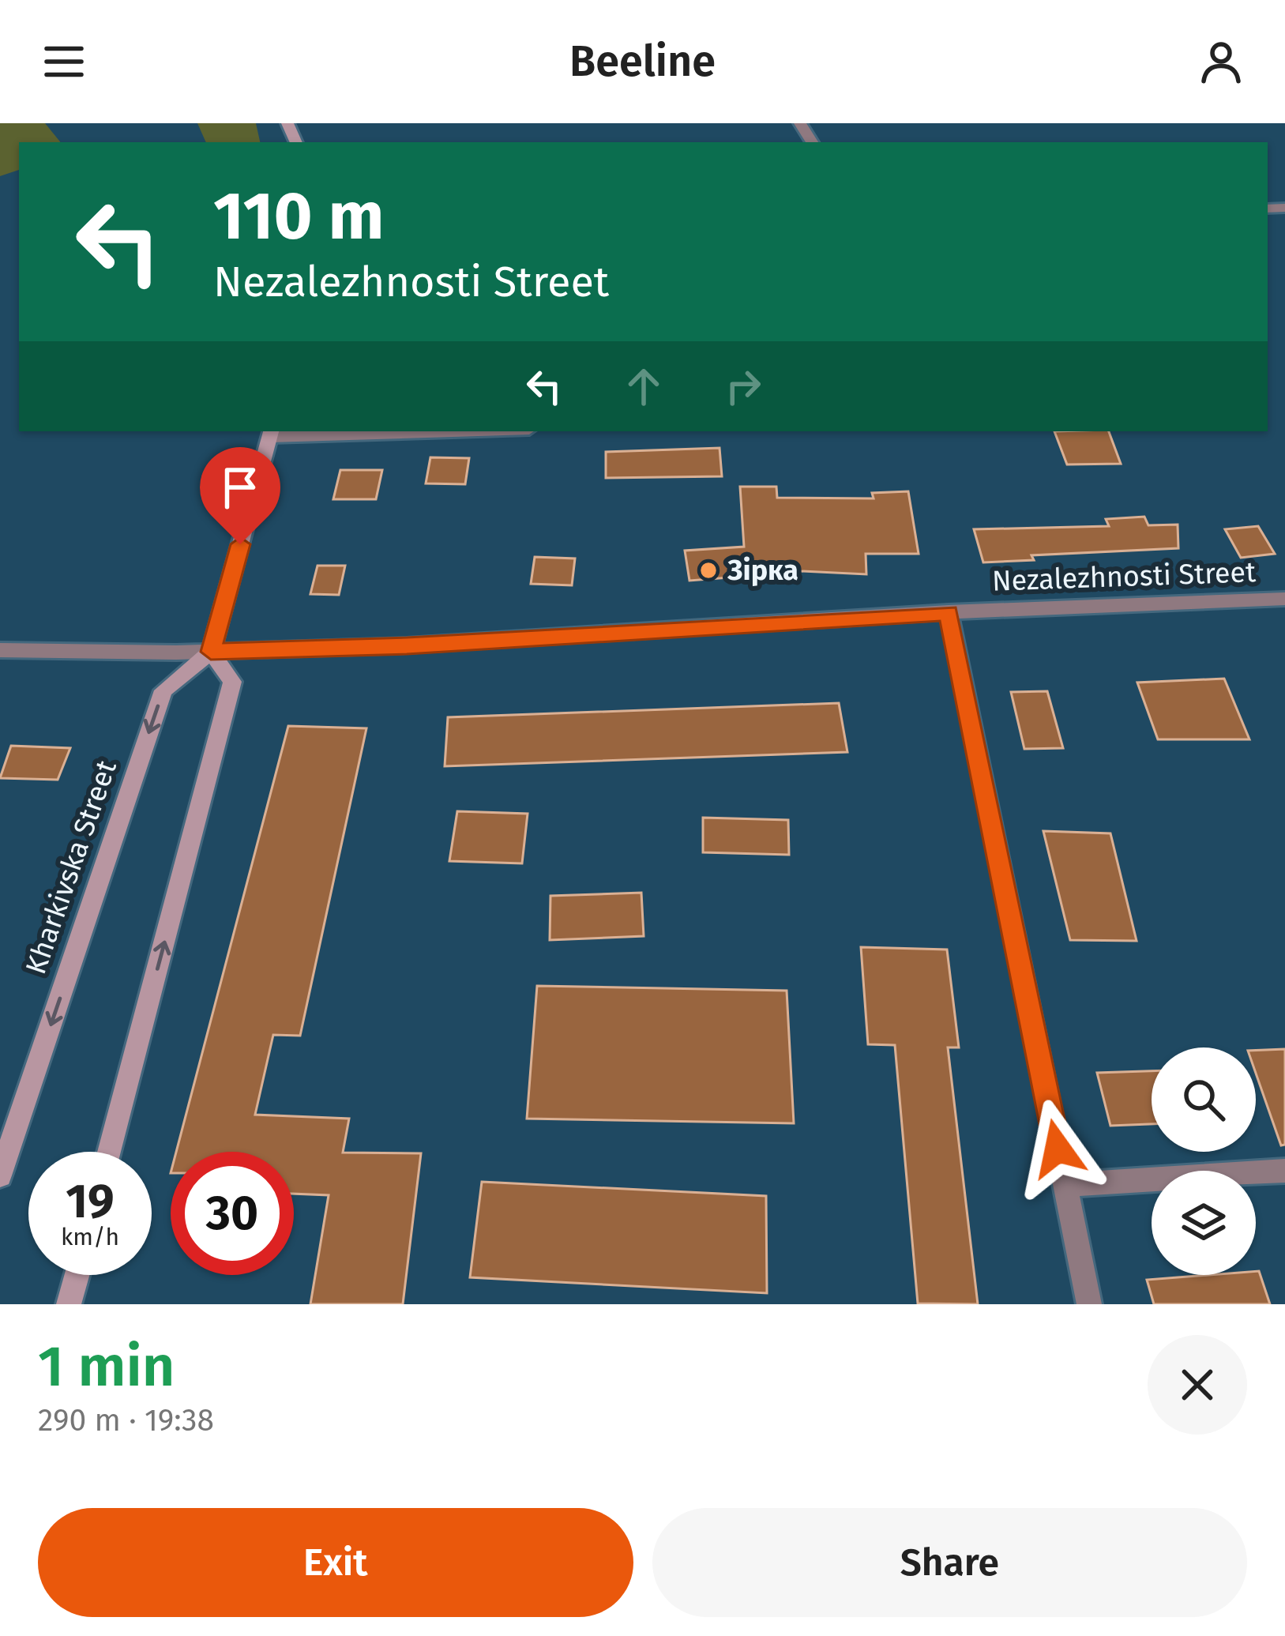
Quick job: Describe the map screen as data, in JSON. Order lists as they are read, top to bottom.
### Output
{
  "streets": {
    "street": ["Nezalezhnosti Street", "Kharkivska Street"]
  },
  "crossings": [
    ["Nezalezhnosti Street", "Kharkivska Street"]
  ],
  "places": ["Зірка"],
  "page": {
    "header": "Beeline",
    "turn": ["110 m", "Nezalezhnosti Street"],
    "speed": "19 km/h",
    "limit": "30",
    "heading": ["1 min", "290 m · 19:38"],
    "buttons": ["Exit", "Share"]
  }
}
